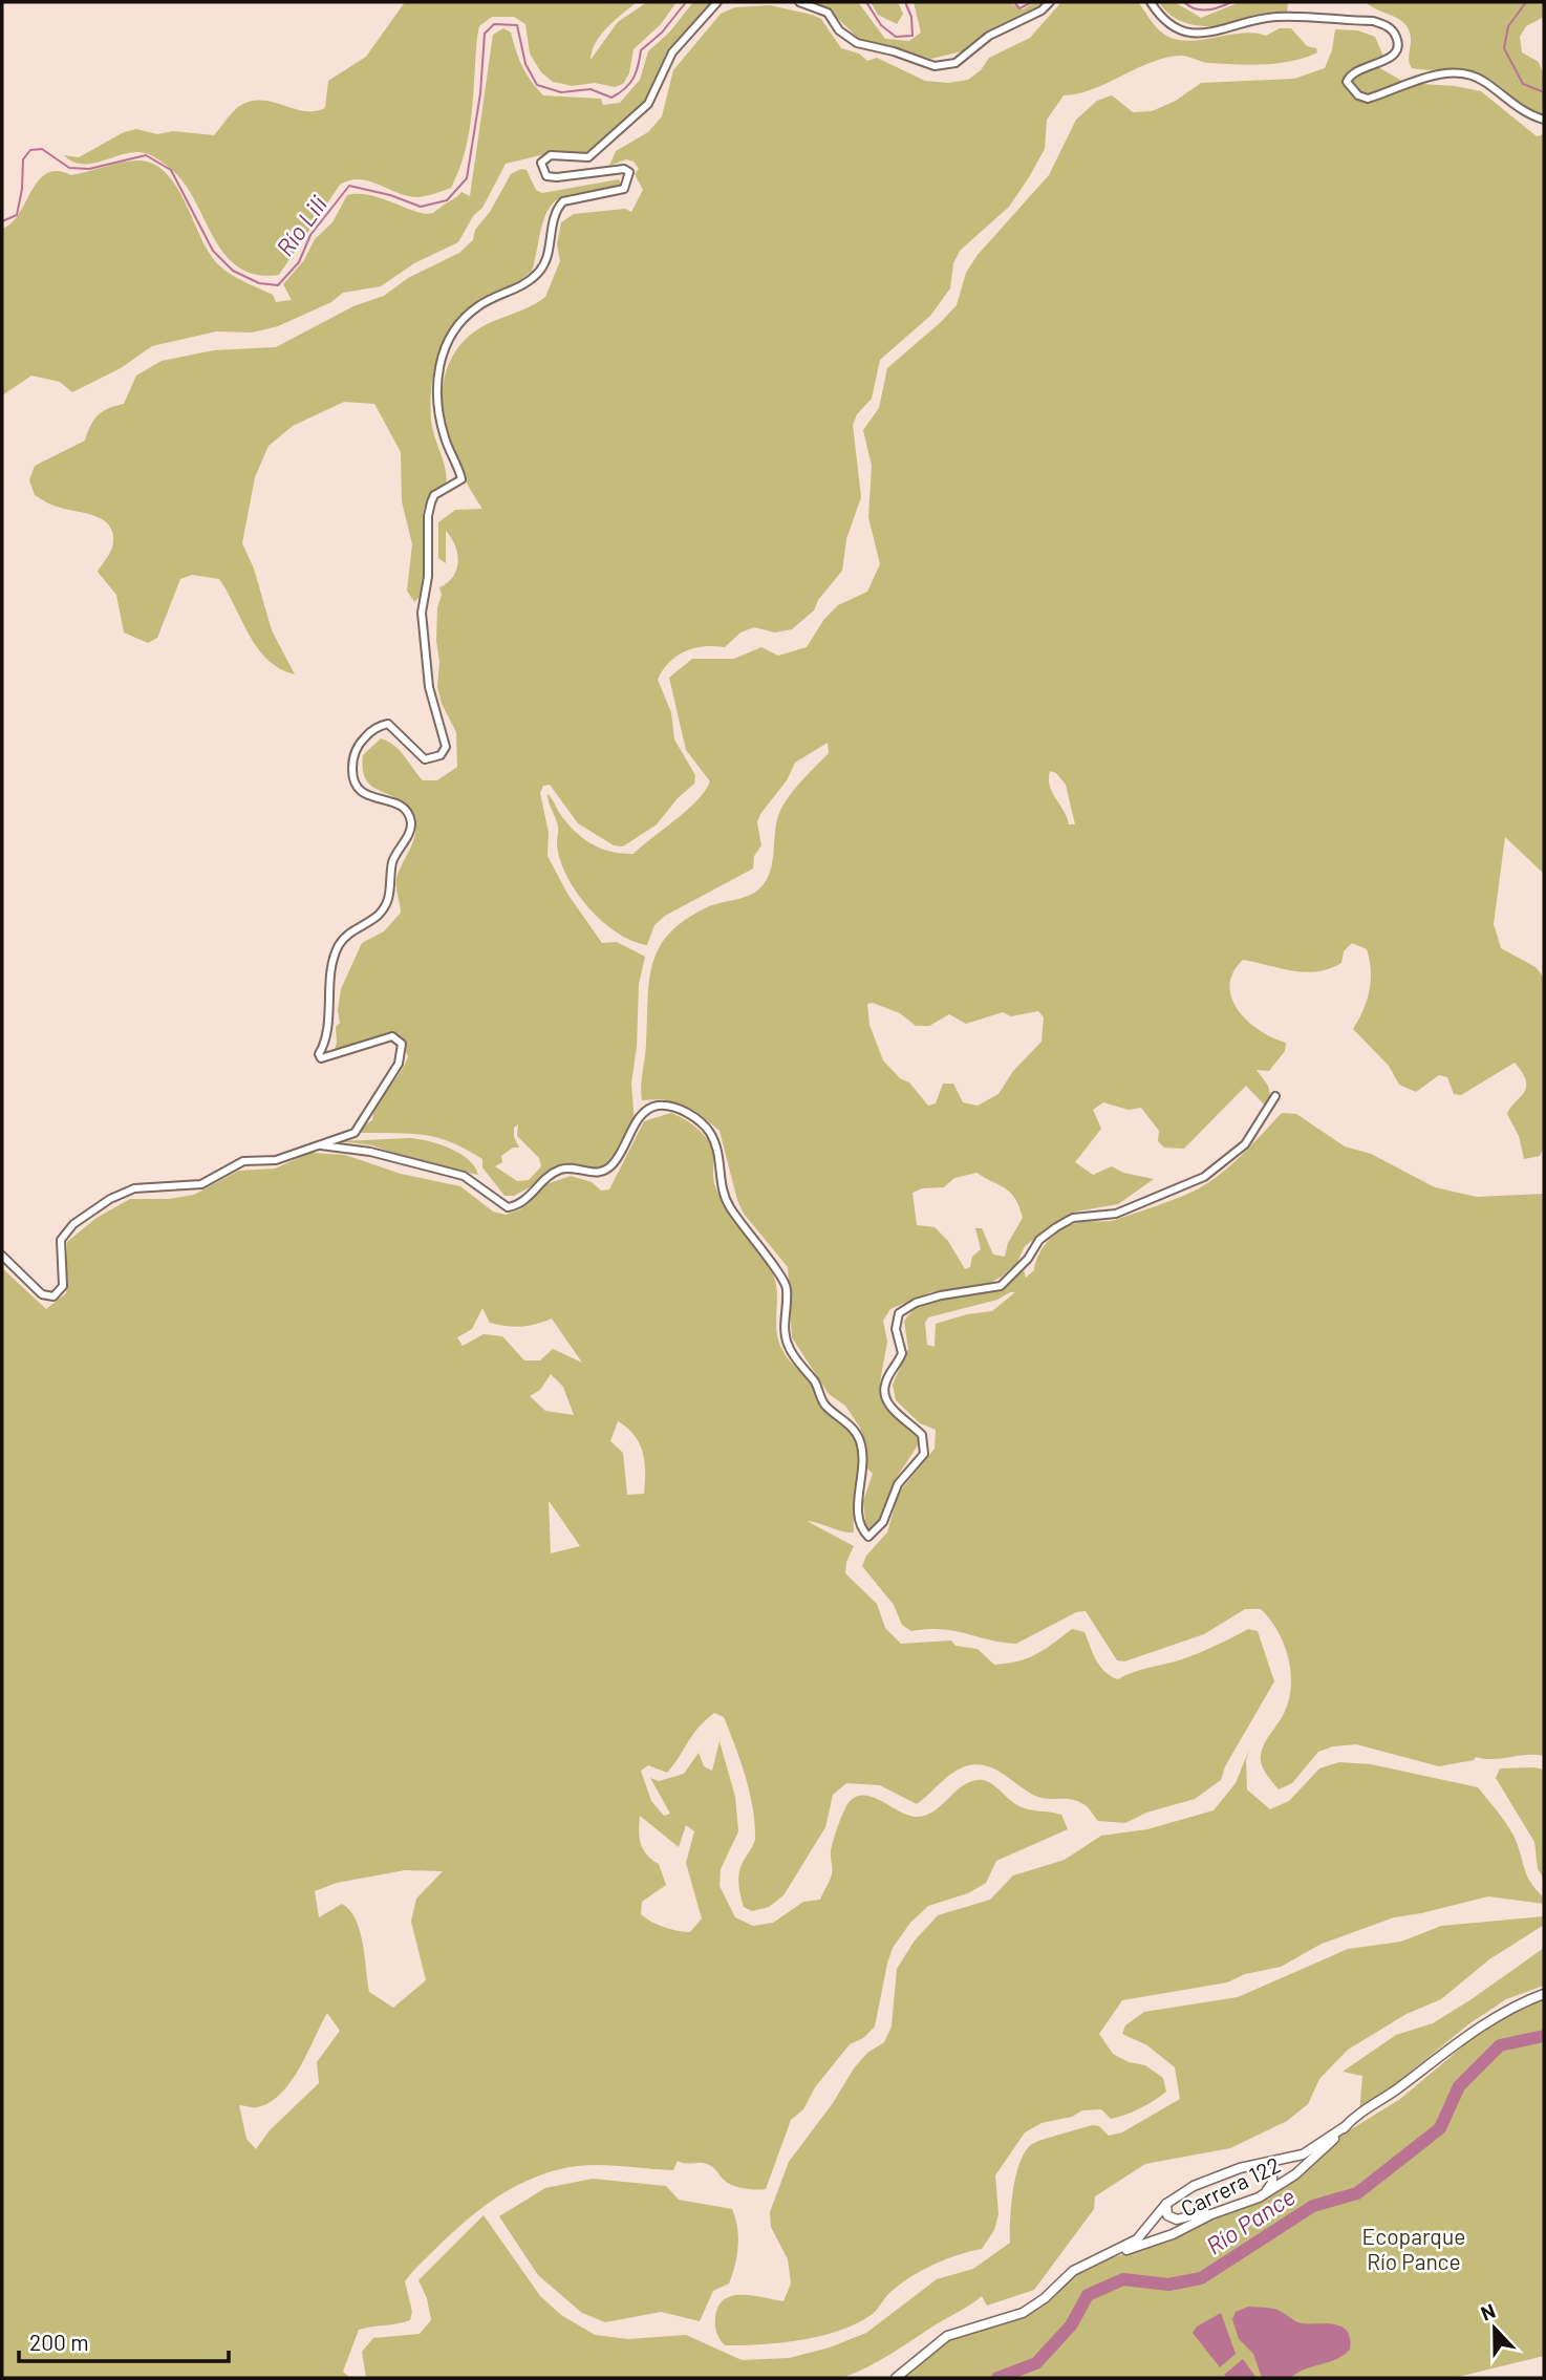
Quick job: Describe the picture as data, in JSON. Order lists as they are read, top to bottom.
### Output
{
  "streets": {
    "street": ["Carrera 122"]
  },
  "water": ["Río Lili", "Río Pance"],
  "parks": ["Ecoparque Río Pance"],
  "scale_bar": "200 m",
  "north": "top"
}
